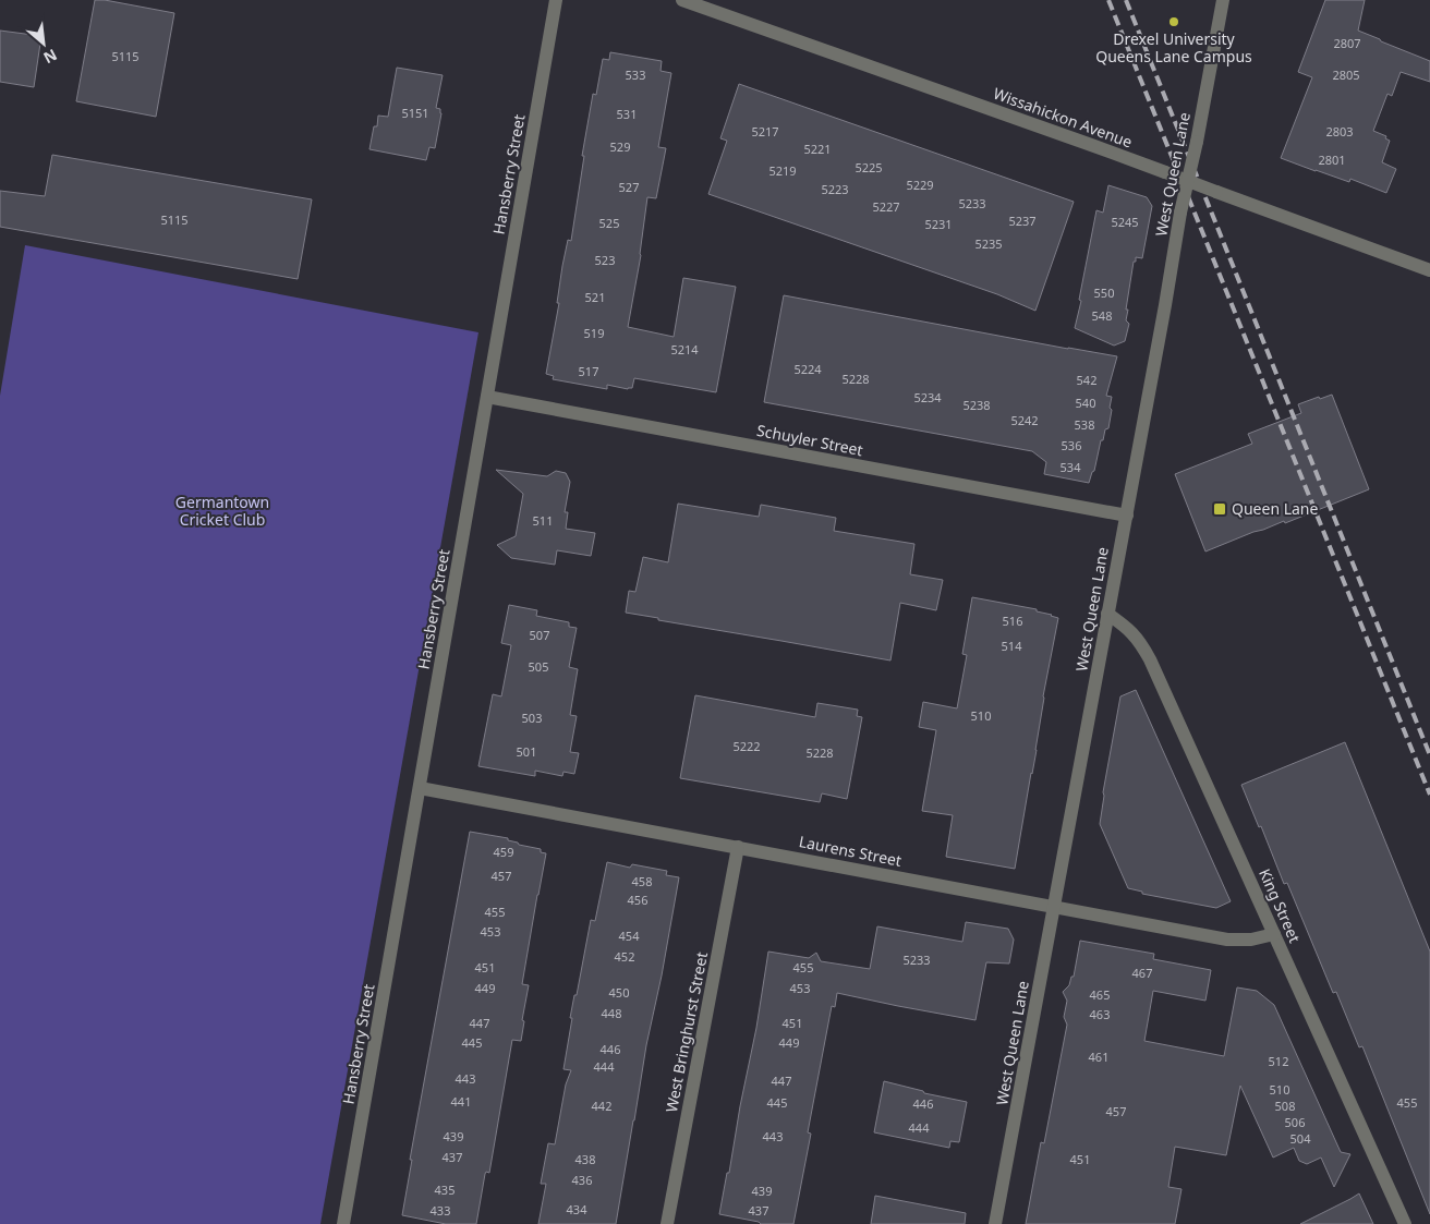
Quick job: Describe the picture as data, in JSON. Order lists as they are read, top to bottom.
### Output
{
  "streets": {
    "street": [
      "Wissahickon Avenue",
      "Hansberry Street",
      "West Queen Lane",
      "Schuyler Street",
      "Laurens Street",
      "King Street",
      "West Bringhurst Street"
    ]
  },
  "crossings": [
    ["Wissahickon Avenue", "West Queen Lane"],
    ["Hansberry Street", "Schuyler Street"],
    ["Hansberry Street", "Laurens Street"],
    ["West Queen Lane", "Schuyler Street"],
    ["West Queen Lane", "Laurens Street"],
    ["West Queen Lane", "King Street"],
    ["Laurens Street", "King Street"],
    ["Laurens Street", "West Bringhurst Street"]
  ],
  "parks": ["Germantown Cricket Club"],
  "places": {
    "other": ["Drexel University Queens Lane Campus"],
    "transit": ["Queen Lane"]
  },
  "house_numbers": [
    "2807",
    "5115",
    "533",
    "2805",
    "5151",
    "531",
    "5217",
    "2803",
    "529",
    "5221",
    "2801",
    "5225",
    "5219",
    "5229",
    "527",
    "5223",
    "5233",
    "5227",
    "5115",
    "5237",
    "5245",
    "525",
    "5231",
    "5235",
    "523",
    "550",
    "521",
    "548",
    "519",
    "5214",
    "5224",
    "517",
    "5228",
    "542",
    "5234",
    "540",
    "5238",
    "5242",
    "538",
    "536",
    "534",
    "511",
    "516",
    "507",
    "514",
    "505",
    "510",
    "503",
    "5222",
    "501",
    "5228",
    "459",
    "457",
    "458",
    "456",
    "455",
    "453",
    "454",
    "452",
    "5233",
    "451",
    "455",
    "467",
    "449",
    "453",
    "450",
    "465",
    "448",
    "463",
    "447",
    "451",
    "445",
    "449",
    "446",
    "461",
    "512",
    "444",
    "443",
    "447",
    "510",
    "441",
    "445",
    "455",
    "446",
    "442",
    "508",
    "457",
    "506",
    "444",
    "439",
    "443",
    "504",
    "437",
    "438",
    "451",
    "436",
    "435",
    "439",
    "434",
    "433",
    "437"
  ],
  "north": "bottom right"
}
